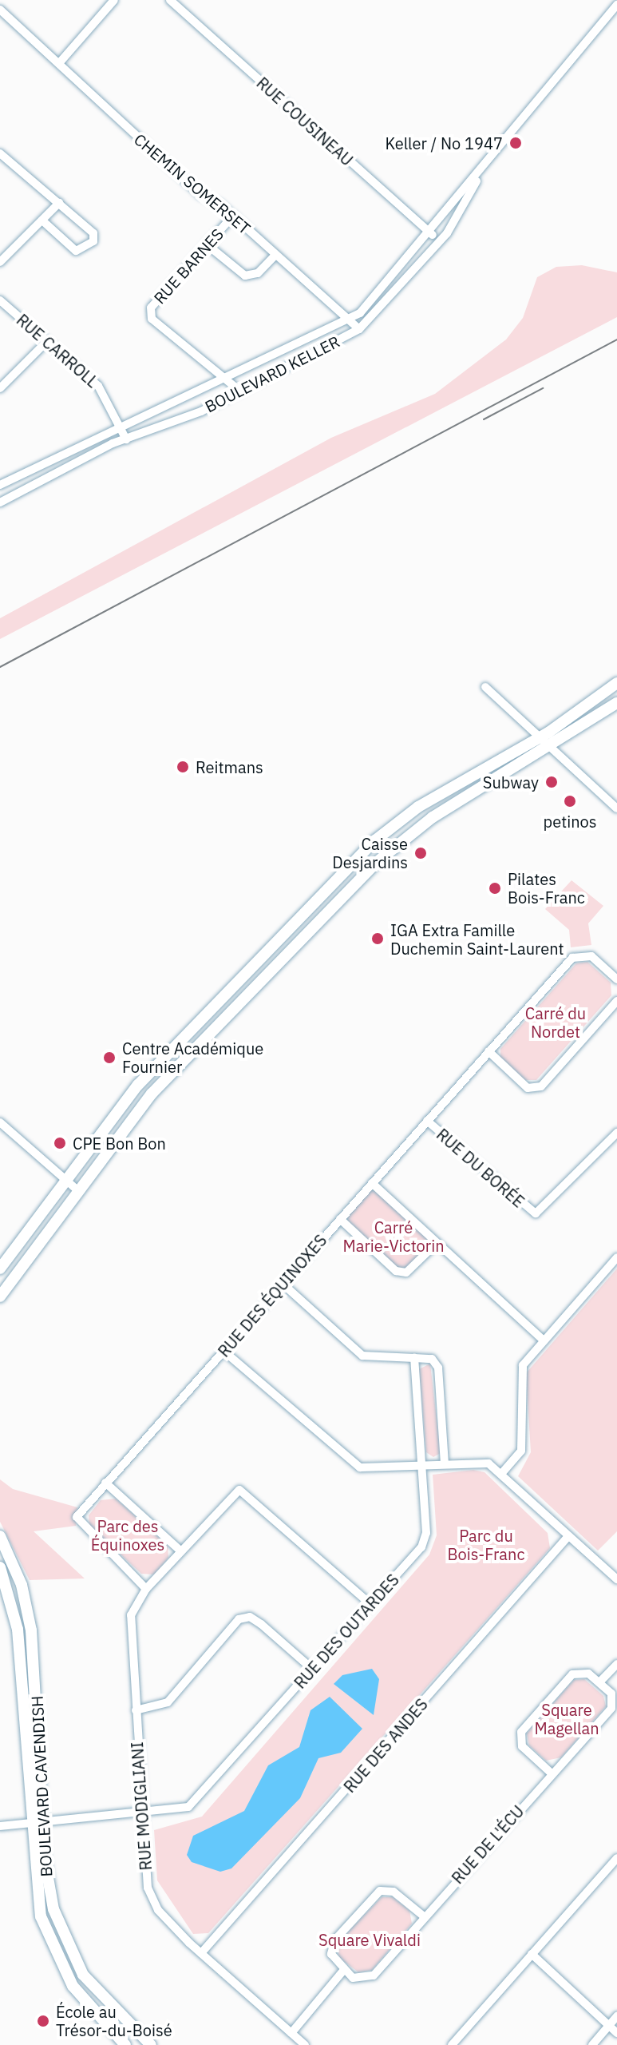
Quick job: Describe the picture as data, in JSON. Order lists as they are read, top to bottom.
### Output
{
  "streets": {
    "main road": ["BOULEVARD CAVENDISH"],
    "street": [
      "RUE COUSINEAU",
      "CHEMIN SOMERSET",
      "RUE BARNES",
      "RUE CARROLL",
      "BOULEVARD KELLER",
      "RUE DU BORÉE",
      "RUE DES ÉQUINOXES",
      "RUE DES OUTARDES",
      "RUE DES ANDES",
      "RUE MODIGLIANI",
      "RUE DE L'ÉCU"
    ]
  },
  "crossings": [
    ["RUE COUSINEAU", "BOULEVARD KELLER"],
    ["CHEMIN SOMERSET", "RUE BARNES"],
    ["CHEMIN SOMERSET", "BOULEVARD KELLER"],
    ["RUE BARNES", "BOULEVARD KELLER"],
    ["RUE CARROLL", "BOULEVARD KELLER"],
    ["RUE DU BORÉE", "RUE DES ÉQUINOXES"],
    ["RUE DES ÉQUINOXES", "RUE MODIGLIANI"],
    ["RUE DES OUTARDES", "BOULEVARD CAVENDISH"],
    ["RUE DES OUTARDES", "RUE MODIGLIANI"],
    ["RUE DES ANDES", "RUE MODIGLIANI"]
  ],
  "parks": [
    "Carré du Nordet",
    "Carré Marie-Victorin",
    "Parc des Équinoxes",
    "Parc du Bois-Franc",
    "Square Magellan",
    "Square Vivaldi"
  ],
  "places": [
    "Keller / No 1947",
    "Reitmans",
    "Subway",
    "petinos",
    "Caisse Desjardins",
    "Pilates Bois-Franc",
    "IGA Extra Famille Duchemin Saint-Laurent",
    "Centre Académique Fournier",
    "CPE Bon Bon",
    "École au Trésor-du-Boisé"
  ]
}
